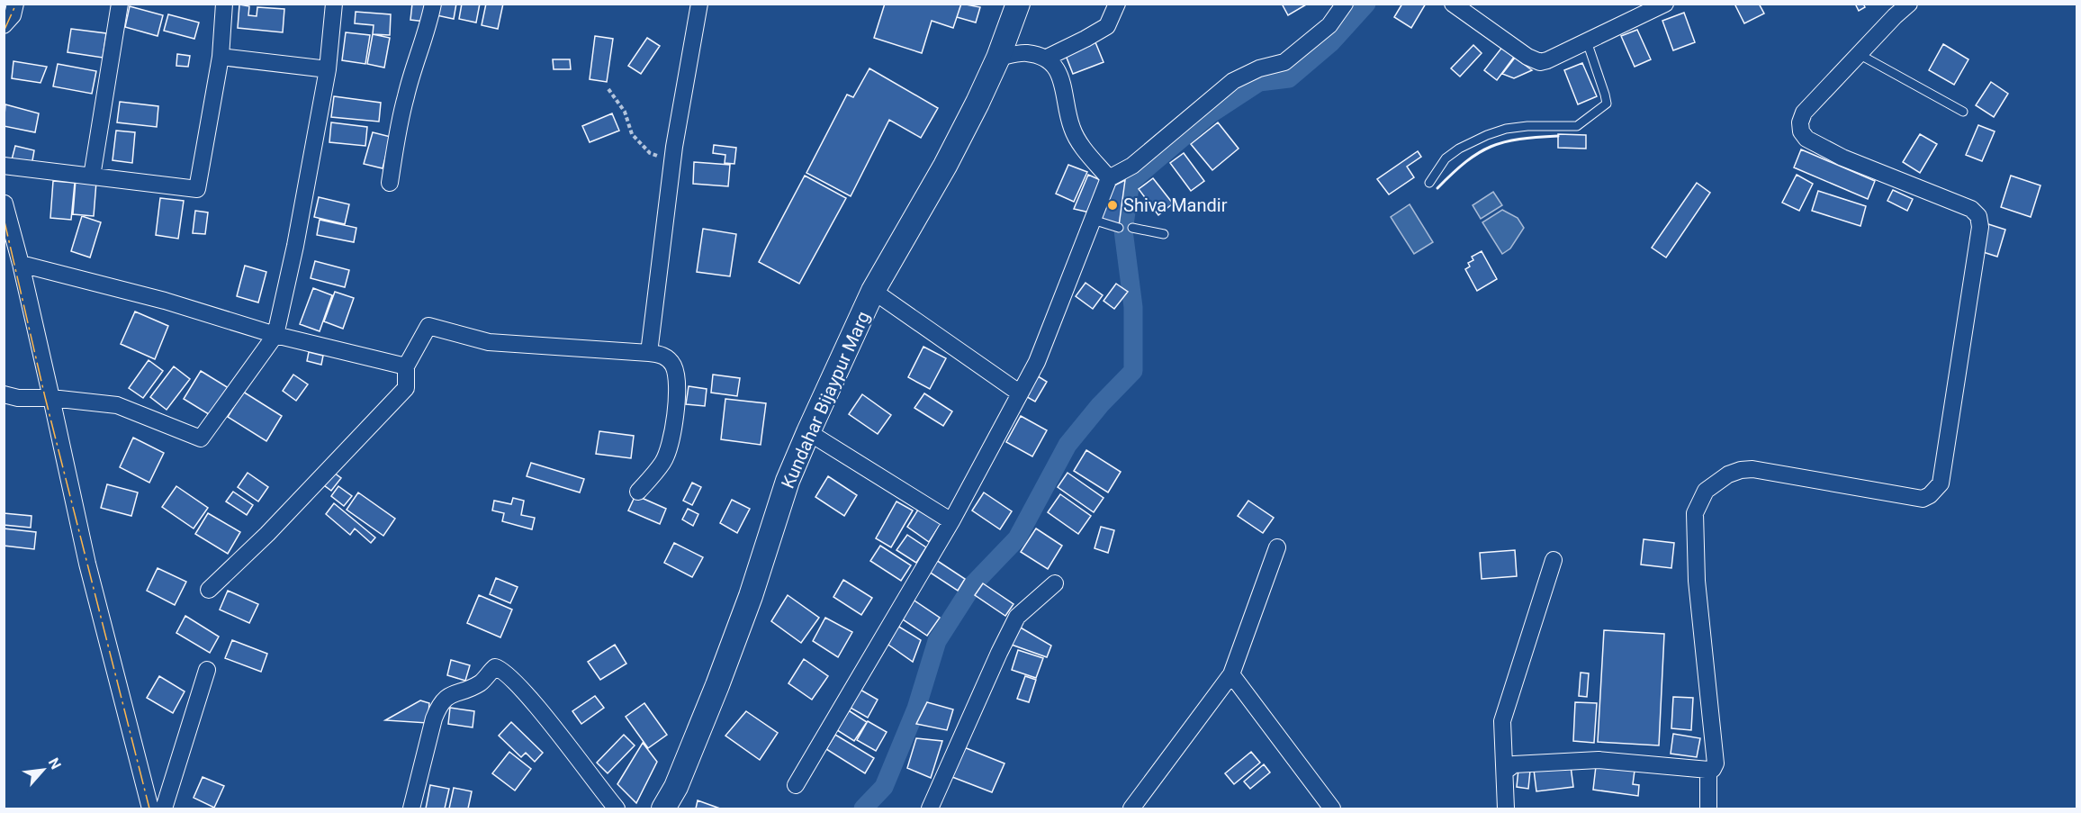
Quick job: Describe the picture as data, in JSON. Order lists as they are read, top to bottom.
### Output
{
  "streets": {
    "main road": ["Kundahar Bijaypur Marg"]
  },
  "places": ["Shiva Mandir"],
  "north": "top right"
}
